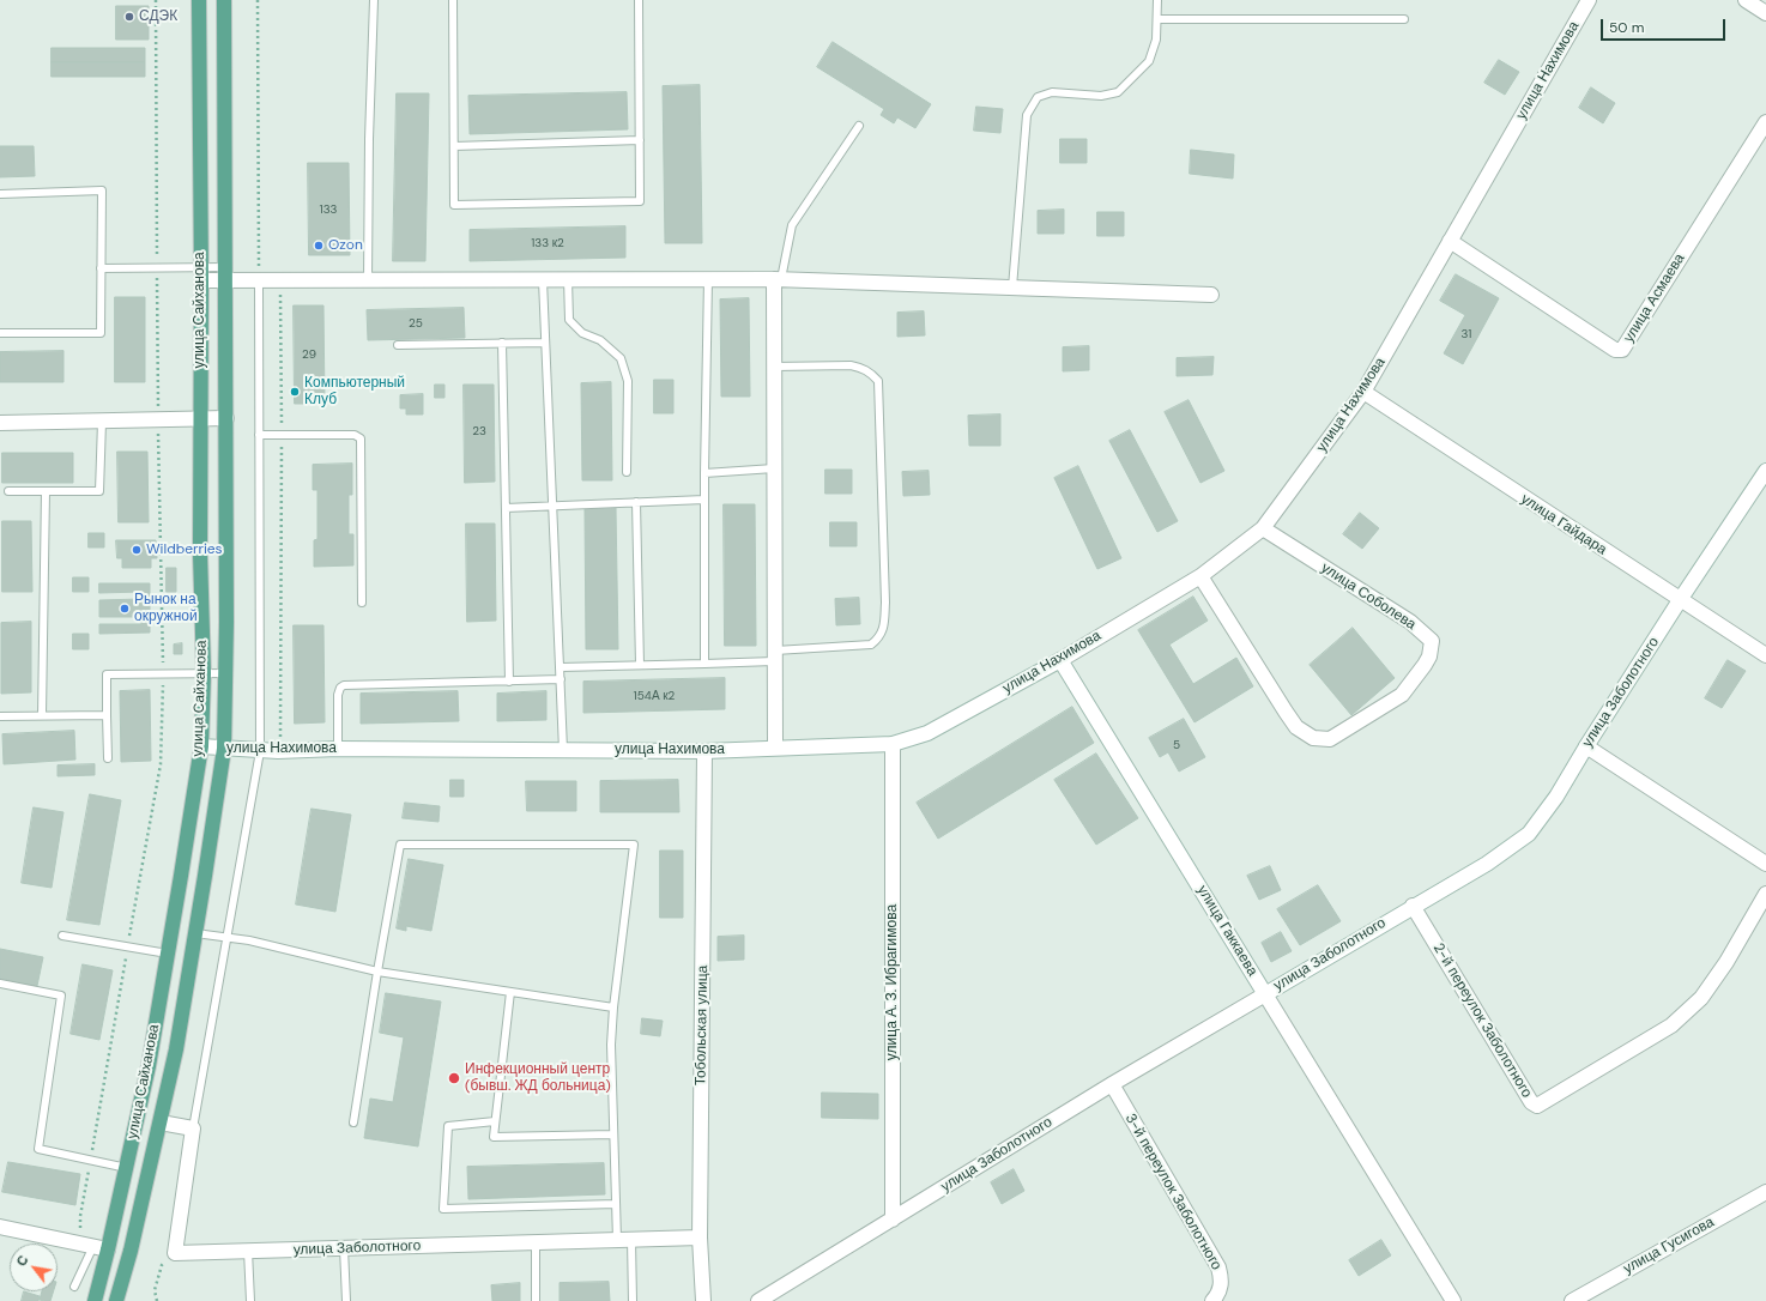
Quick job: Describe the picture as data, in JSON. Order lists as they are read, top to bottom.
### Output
{
  "streets": {
    "main road": ["улица Сайханова"],
    "street": [
      "улица Нахимова",
      "улица Асмаева",
      "улица Гайдара",
      "улица Соболева",
      "улица Заболотного",
      "улица Гаккаева",
      "улица А. З. Ибрагимова",
      "2-й переулок Заболотного",
      "Тобольская улица",
      "3-й переулок Заболотного",
      "улица Гусигова"
    ]
  },
  "crossings": [
    ["улица Нахимова", "улица Асмаева"],
    ["улица Нахимова", "улица Сайханова"],
    ["улица Нахимова", "улица Гайдара"],
    ["улица Нахимова", "улица Соболева"],
    ["улица Нахимова", "улица Гаккаева"],
    ["улица Нахимова", "улица А. З. Ибрагимова"],
    ["улица Нахимова", "Тобольская улица"],
    ["улица Гайдара", "улица Заболотного"],
    ["улица Заболотного", "улица Гаккаева"],
    ["улица Заболотного", "улица А. З. Ибрагимова"],
    ["улица Заболотного", "2-й переулок Заболотного"],
    ["улица Заболотного", "Тобольская улица"],
    ["улица Заболотного", "3-й переулок Заболотного"]
  ],
  "places": [
    "СДЭК",
    "Ozon",
    "Компьютерный Клуб",
    "Wildberries",
    "Рынок на окружной",
    "Инфекционный центр (бывш. ЖД больница)"
  ],
  "house_numbers": [
    "133",
    "133 к2",
    "25",
    "31",
    "29",
    "23",
    "154А к2",
    "5"
  ],
  "scale_bar": "50 m",
  "north": "top left"
}
